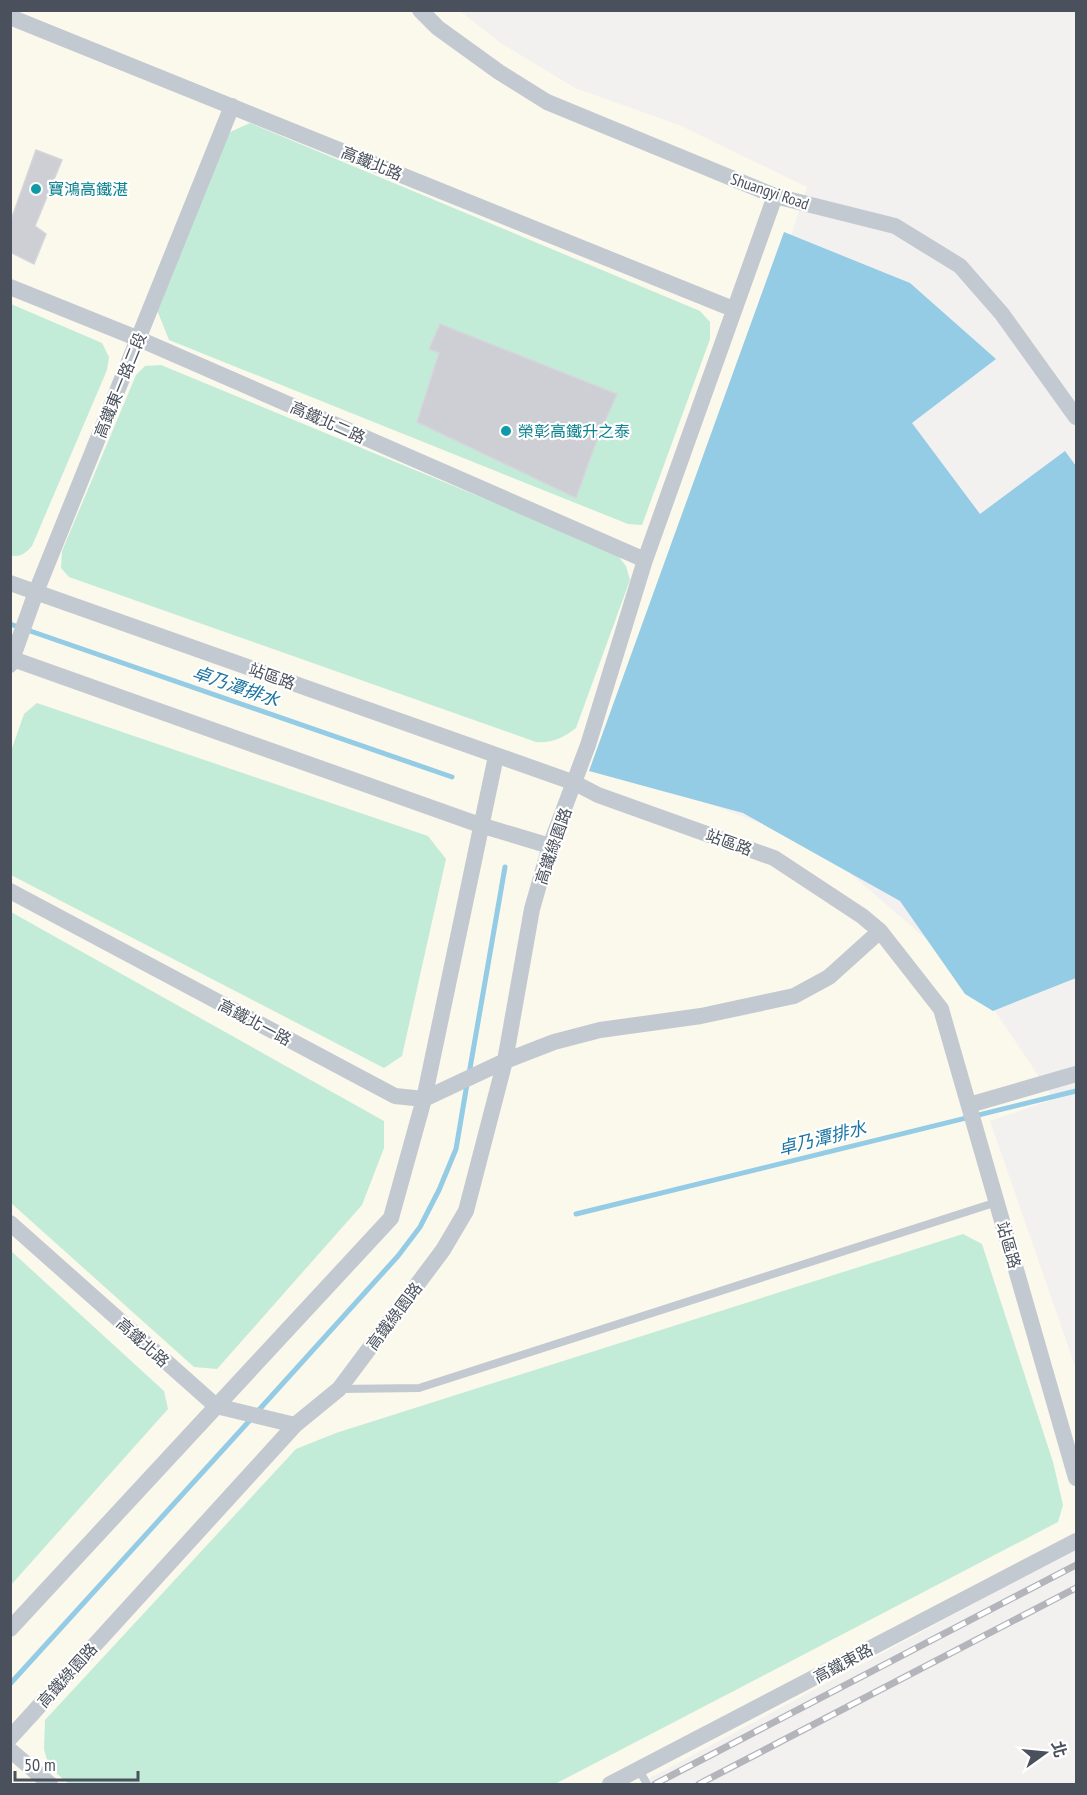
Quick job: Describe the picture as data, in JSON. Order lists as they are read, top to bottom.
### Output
{
  "streets": {
    "street": [
      "高鐵北路",
      "Shuangyi Road",
      "高鐵東一路二段",
      "高鐵北二路",
      "站區路",
      "高鐵綠園路",
      "高鐵北一路",
      "高鐵東路"
    ]
  },
  "crossings": [
    ["高鐵北路", "高鐵東一路二段"],
    ["高鐵北路", "高鐵綠園路"],
    ["Shuangyi Road", "高鐵綠園路"],
    ["高鐵東一路二段", "高鐵北二路"],
    ["高鐵東一路二段", "站區路"],
    ["高鐵北二路", "高鐵綠園路"],
    ["站區路", "高鐵綠園路"]
  ],
  "water": ["卓乃潭排水"],
  "places": ["寶鴻高鐵湛", "榮彰高鐵升之泰"],
  "scale_bar": "50 m",
  "north": "right"
}
